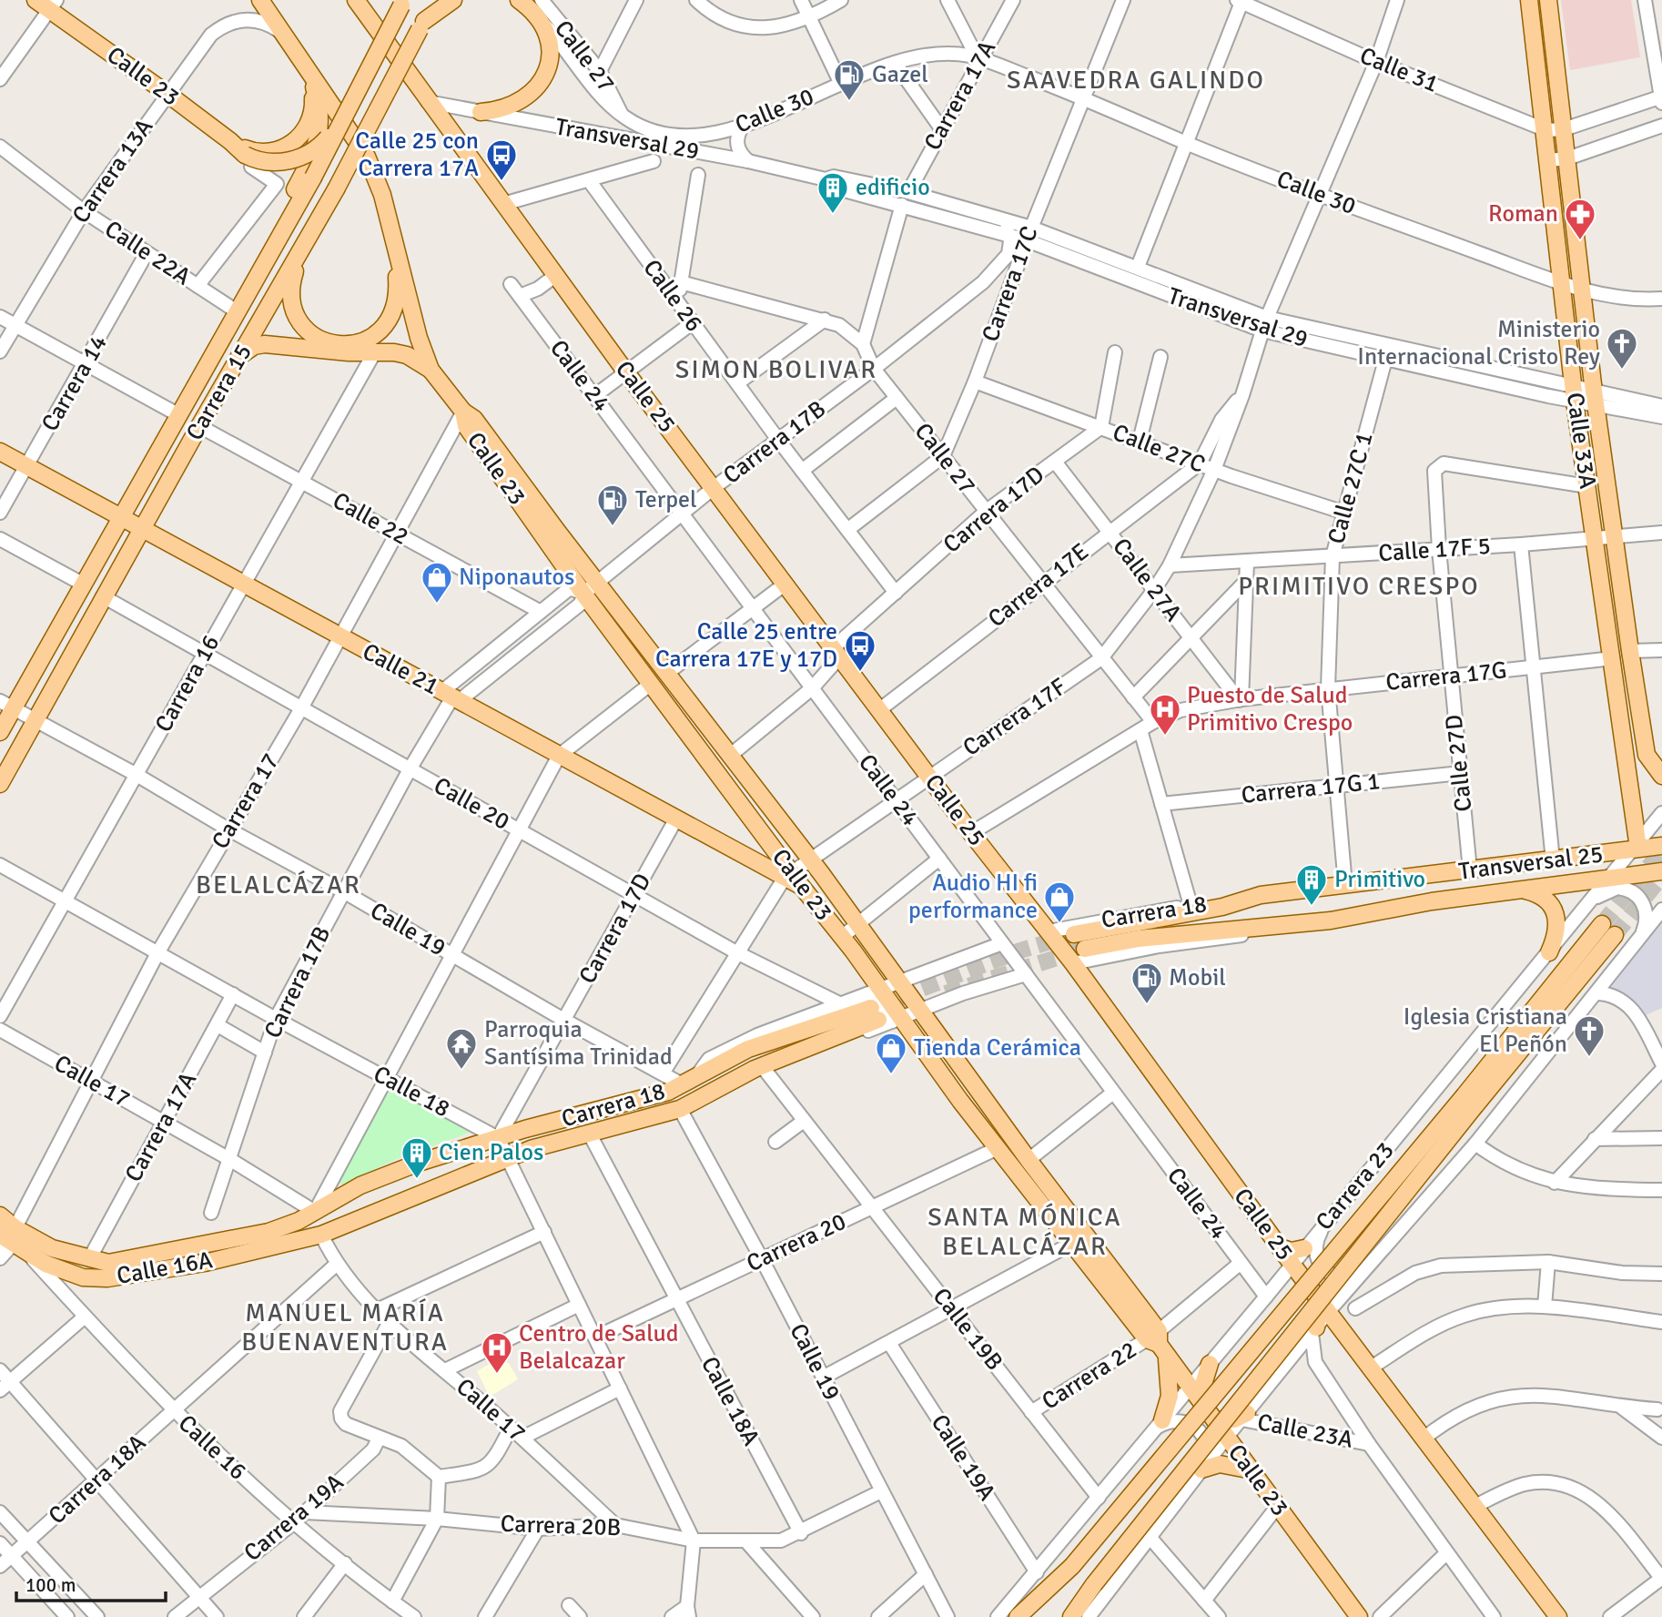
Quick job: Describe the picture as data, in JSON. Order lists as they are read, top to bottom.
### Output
{
  "streets": {
    "main road": [
      "Calle 23",
      "Carrera 15",
      "Calle 25",
      "Calle 33A",
      "Calle 21",
      "Transversal 25",
      "Carrera 18",
      "Carrera 23",
      "Calle 16A"
    ],
    "street": [
      "Calle 27",
      "Calle 31",
      "Carrera 17A",
      "Calle 30",
      "Transversal 29",
      "Carrera 13A",
      "Calle 22A",
      "Carrera 17C",
      "Calle 26",
      "Calle 24",
      "Carrera 14",
      "Carrera 17B",
      "Calle 27C",
      "Calle 27C 1",
      "Carrera 17D",
      "Calle 22",
      "Calle 17F 5",
      "Calle 27A",
      "Carrera 17E",
      "Carrera 17G",
      "Carrera 16",
      "Carrera 17F",
      "Calle 27D",
      "Carrera 17G 1",
      "Carrera 17",
      "Calle 20",
      "Calle 19",
      "Calle 17",
      "Calle 18",
      "Carrera 20",
      "Calle 19B",
      "Carrera 22",
      "Calle 18A",
      "Calle 23A",
      "Calle 16",
      "Calle 19A",
      "Carrera 18A",
      "Carrera 19A",
      "Carrera 20B"
    ]
  },
  "crossings": [
    ["Calle 27", "Calle 30"],
    ["Calle 27", "Carrera 17C"],
    ["Calle 27", "Carrera 17B"],
    ["Calle 27", "Carrera 17D"],
    ["Calle 27", "Carrera 17E"],
    ["Calle 27", "Carrera 17G"],
    ["Calle 27", "Carrera 17F"],
    ["Calle 31", "Calle 33A"],
    ["Calle 31", "Carrera 17F"],
    ["Calle 23", "Carrera 13A"],
    ["Calle 23", "Carrera 17B"],
    ["Calle 23", "Carrera 17D"],
    ["Calle 23", "Calle 21"],
    ["Calle 23", "Carrera 17F"],
    ["Calle 23", "Carrera 17"],
    ["Calle 23", "Carrera 18"],
    ["Calle 23", "Carrera 23"],
    ["Calle 23", "Carrera 20"],
    ["Calle 23", "Carrera 22"],
    ["Carrera 17A", "Calle 30"],
    ["Carrera 17A", "Transversal 29"],
    ["Carrera 17A", "Calle 17"],
    ["Carrera 17A", "Calle 18"],
    ["Carrera 17A", "Calle 16A"],
    ["Calle 30", "Carrera 17C"],
    ["Calle 30", "Calle 33A"],
    ["Calle 30", "Carrera 17F"],
    ["Transversal 29", "Carrera 17C"],
    ["Transversal 29", "Calle 25"],
    ["Transversal 29", "Calle 33A"],
    ["Transversal 29", "Carrera 17B"],
    ["Transversal 29", "Calle 27C 1"],
    ["Transversal 29", "Carrera 17F"],
    ["Carrera 13A", "Calle 22A"],
    ["Calle 22A", "Carrera 14"],
    ["Calle 22A", "Carrera 15"],
    ["Carrera 17C", "Calle 26"],
    ["Carrera 17C", "Calle 27C"],
    ["Calle 26", "Carrera 17B"],
    ["Calle 26", "Carrera 17D"],
    ["Calle 24", "Carrera 17B"],
    ["Calle 24", "Carrera 17D"],
    ["Calle 24", "Carrera 17F"],
    ["Calle 24", "Carrera 18"],
    ["Calle 24", "Carrera 23"],
    ["Calle 24", "Carrera 22"],
    ["Carrera 14", "Calle 21"],
    ["Carrera 15", "Calle 22"],
    ["Carrera 15", "Calle 21"],
    ["Carrera 15", "Calle 20"],
    ["Carrera 15", "Calle 19"],
    ["Calle 25", "Carrera 17B"],
    ["Calle 25", "Carrera 17D"],
    ["Calle 25", "Carrera 17E"],
    ["Calle 25", "Carrera 17G"],
    ["Calle 25", "Carrera 17F"],
    ["Calle 25", "Carrera 18"],
    ["Calle 25", "Carrera 23"],
    ["Calle 33A", "Calle 17F 5"],
    ["Calle 33A", "Carrera 17G"],
    ["Calle 33A", "Calle 27D"],
    ["Calle 33A", "Transversal 25"],
    ["Calle 33A", "Carrera 23"],
    ["Carrera 17B", "Calle 22"],
    ["Carrera 17B", "Calle 21"],
    ["Carrera 17B", "Calle 20"],
    ["Carrera 17B", "Calle 19"],
    ["Carrera 17B", "Calle 17"],
    ["Carrera 17B", "Calle 18"],
    ["Calle 27C", "Calle 27C 1"],
    ["Calle 27C", "Carrera 17D"],
    ["Calle 27C", "Carrera 17E"],
    ["Calle 27C", "Carrera 17F"],
    ["Calle 27C 1", "Calle 17F 5"],
    ["Calle 27C 1", "Carrera 17G"],
    ["Calle 27C 1", "Carrera 17G 1"],
    ["Calle 27C 1", "Transversal 25"],
    ["Carrera 17D", "Calle 27A"],
    ["Carrera 17D", "Calle 21"],
    ["Carrera 17D", "Calle 20"],
    ["Carrera 17D", "Carrera 18"],
    ["Carrera 17D", "Calle 19"],
    ["Carrera 17D", "Calle 18"],
    ["Calle 22", "Carrera 16"],
    ["Calle 22", "Carrera 17"],
    ["Calle 17F 5", "Carrera 17F"],
    ["Calle 17F 5", "Calle 27D"],
    ["Calle 27A", "Carrera 17E"],
    ["Calle 27A", "Carrera 17G"],
    ["Calle 27A", "Carrera 17F"],
    ["Calle 21", "Carrera 16"],
    ["Calle 21", "Carrera 17F"],
    ["Calle 21", "Carrera 17"],
    ["Carrera 17G", "Calle 27D"],
    ["Carrera 16", "Calle 20"],
    ["Carrera 16", "Calle 19"],
    ["Carrera 16", "Calle 18"],
    ["Carrera 17F", "Calle 20"],
    ["Carrera 17F", "Calle 19"],
    ["Calle 27D", "Carrera 17G 1"],
    ["Calle 27D", "Transversal 25"],
    ["Carrera 17", "Calle 20"],
    ["Carrera 17", "Calle 19"],
    ["Carrera 17", "Calle 17"],
    ["Carrera 17", "Calle 18"],
    ["Carrera 17", "Calle 16A"],
    ["Calle 20", "Carrera 18"],
    ["Transversal 25", "Carrera 18"],
    ["Transversal 25", "Carrera 23"],
    ["Carrera 18", "Calle 19"],
    ["Carrera 18", "Calle 17"],
    ["Carrera 18", "Calle 18"],
    ["Carrera 18", "Calle 16A"],
    ["Carrera 18", "Calle 19B"],
    ["Carrera 18", "Calle 18A"],
    ["Calle 19", "Carrera 20"],
    ["Calle 19", "Carrera 20B"],
    ["Calle 17", "Calle 16A"],
    ["Calle 17", "Carrera 18A"],
    ["Calle 17", "Carrera 20B"],
    ["Carrera 23", "Calle 19B"],
    ["Carrera 23", "Calle 19A"],
    ["Carrera 20", "Calle 19B"],
    ["Carrera 20", "Calle 18A"],
    ["Calle 16A", "Calle 16"],
    ["Calle 19B", "Carrera 22"],
    ["Calle 18A", "Carrera 20B"],
    ["Calle 16", "Carrera 18A"],
    ["Calle 16", "Carrera 19A"],
    ["Carrera 19A", "Carrera 20B"]
  ],
  "districts": [
    "SAAVEDRA GALINDO",
    "SIMON BOLIVAR",
    "PRIMITIVO CRESPO",
    "BELALCÁZAR",
    "SANTA MÓNICA BELALCÁZAR",
    "MANUEL MARÍA BUENAVENTURA"
  ],
  "places": {
    "fuel station": ["Gazel", "Terpel", "Mobil"],
    "bus stop": ["Calle 25 con Carrera 17A", "Calle 25 entre Carrera 17E y 17D"],
    "building": ["edificio", "Primitivo", "Cien Palos"],
    "pharmacy": ["Roman"],
    "church": ["Ministerio Internacional Cristo Rey", "Iglesia Cristiana El Peñón"],
    "shop": ["Niponautos", "Audio HI fi performance", "Tienda Cerámica"],
    "hospital": ["Puesto de Salud Primitivo Crespo", "Centro de Salud Belalcazar"],
    "temple": ["Parroquia Santísima Trinidad"]
  },
  "scale_bar": "100 m"
}
